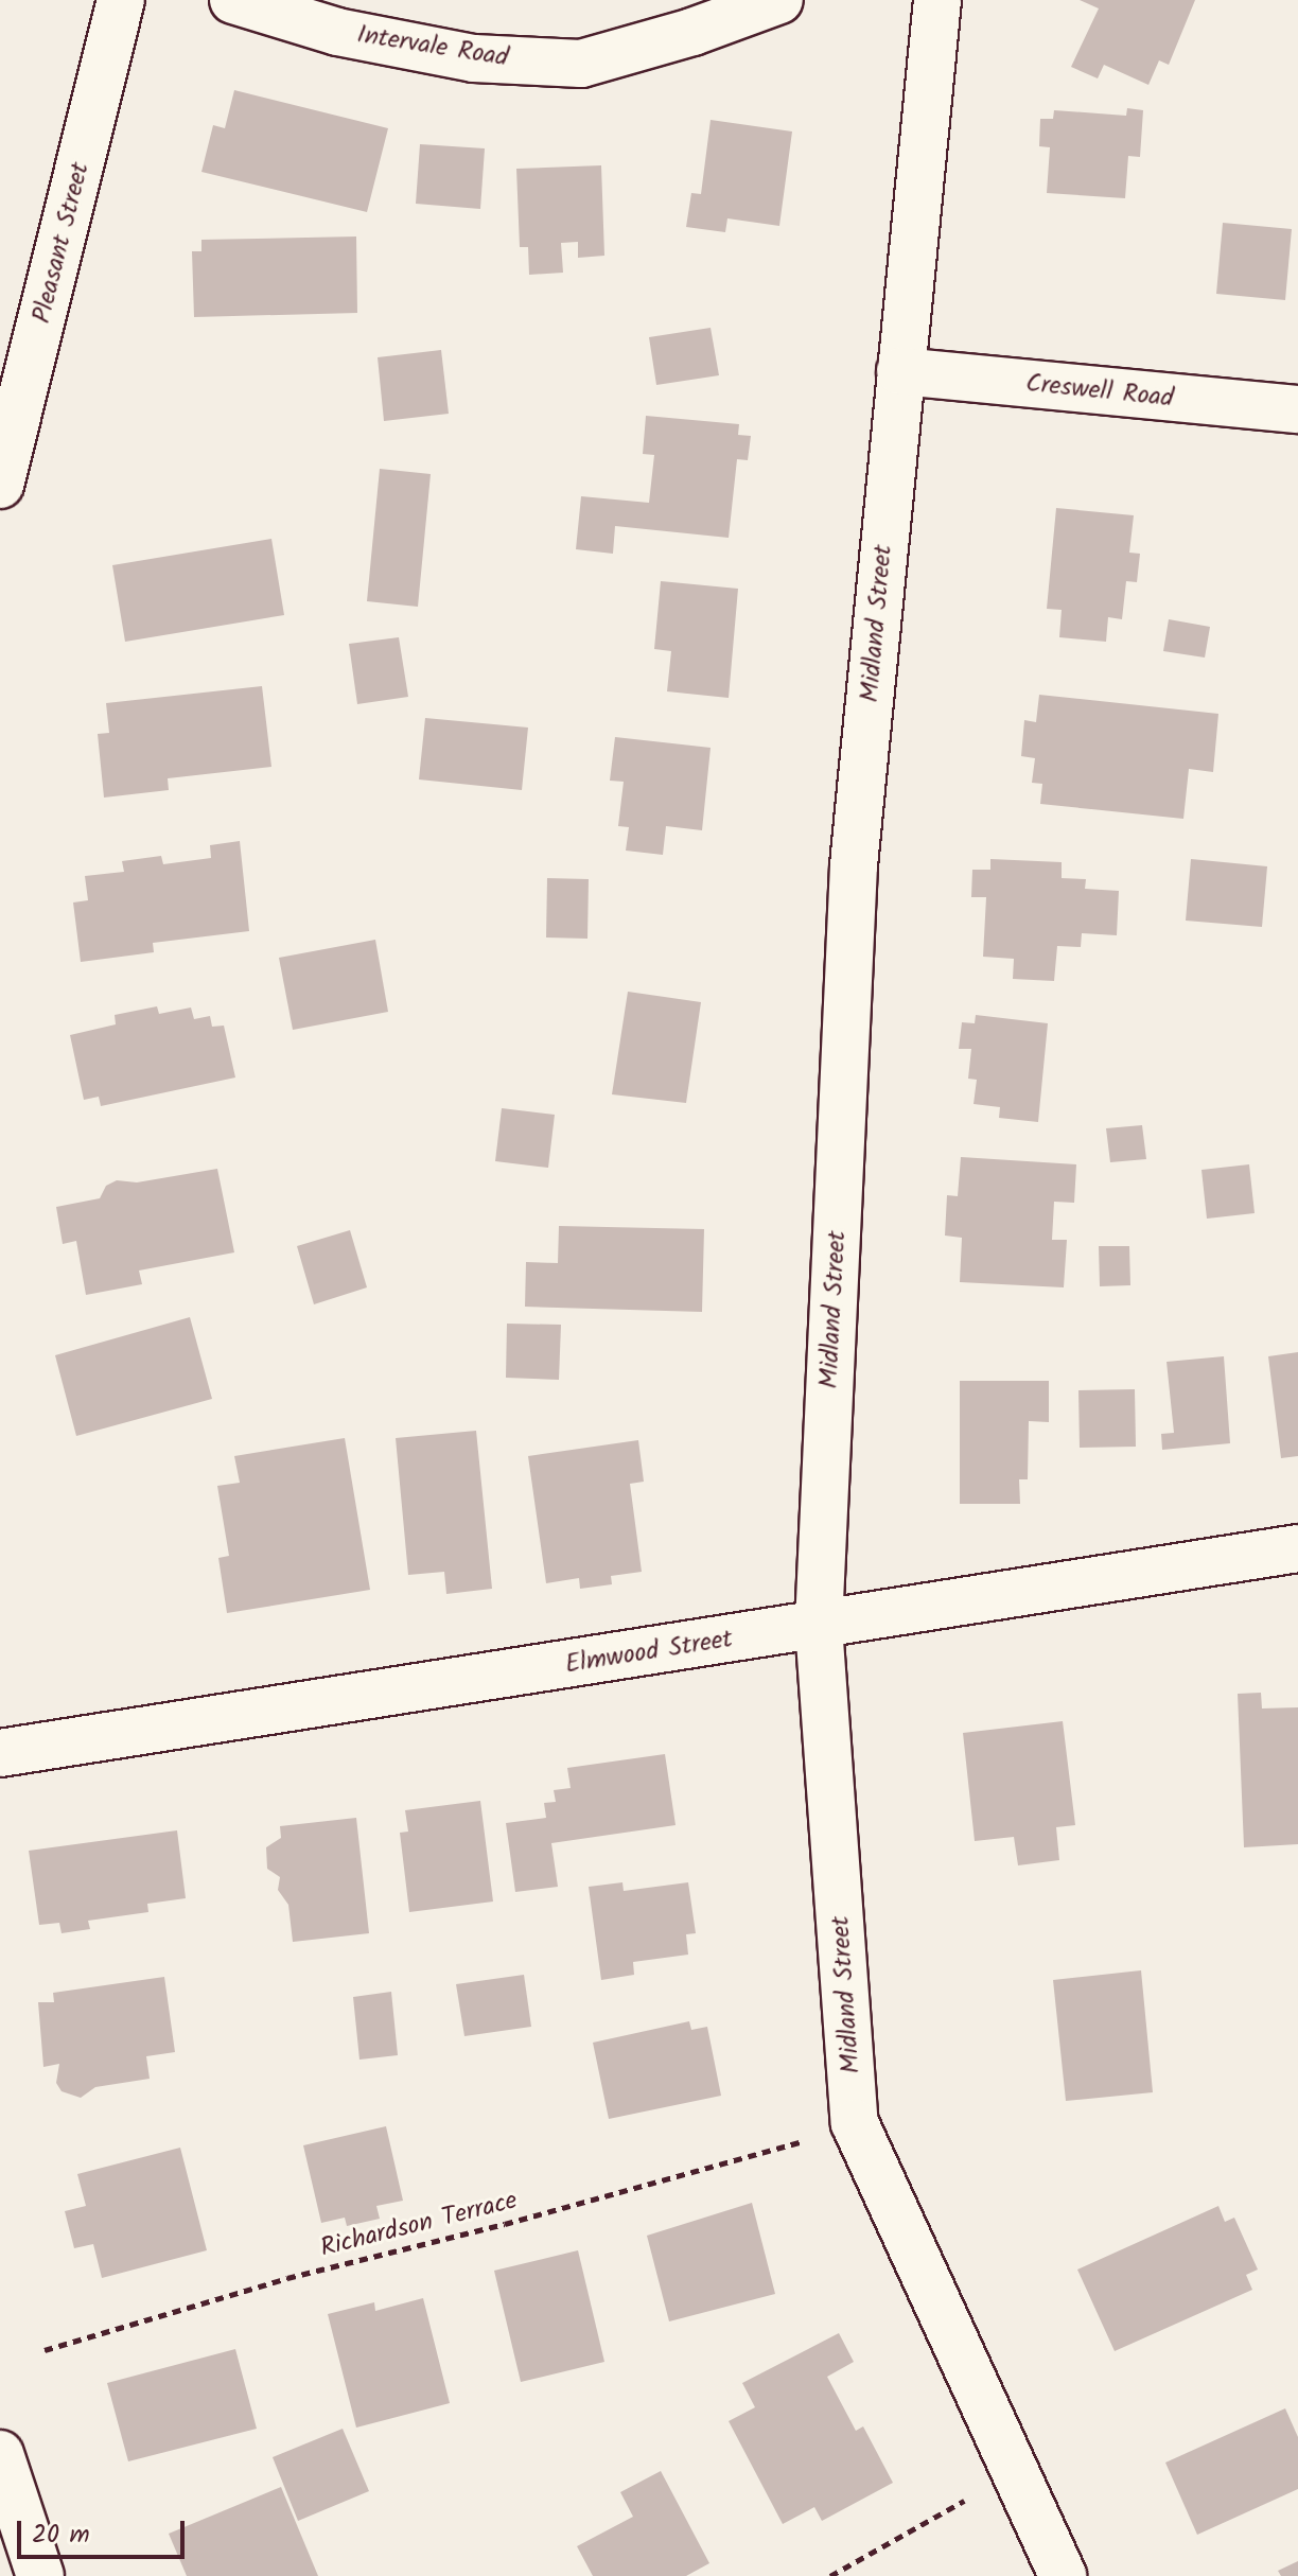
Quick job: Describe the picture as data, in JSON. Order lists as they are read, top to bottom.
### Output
{
  "streets": {
    "street": [
      "Intervale Road",
      "Pleasant Street",
      "Creswell Road",
      "Midland Street",
      "Elmwood Street"
    ],
    "path": ["Richardson Terrace"]
  },
  "crossings": [
    ["Creswell Road", "Midland Street"],
    ["Midland Street", "Elmwood Street"]
  ],
  "scale_bar": "20 m"
}
